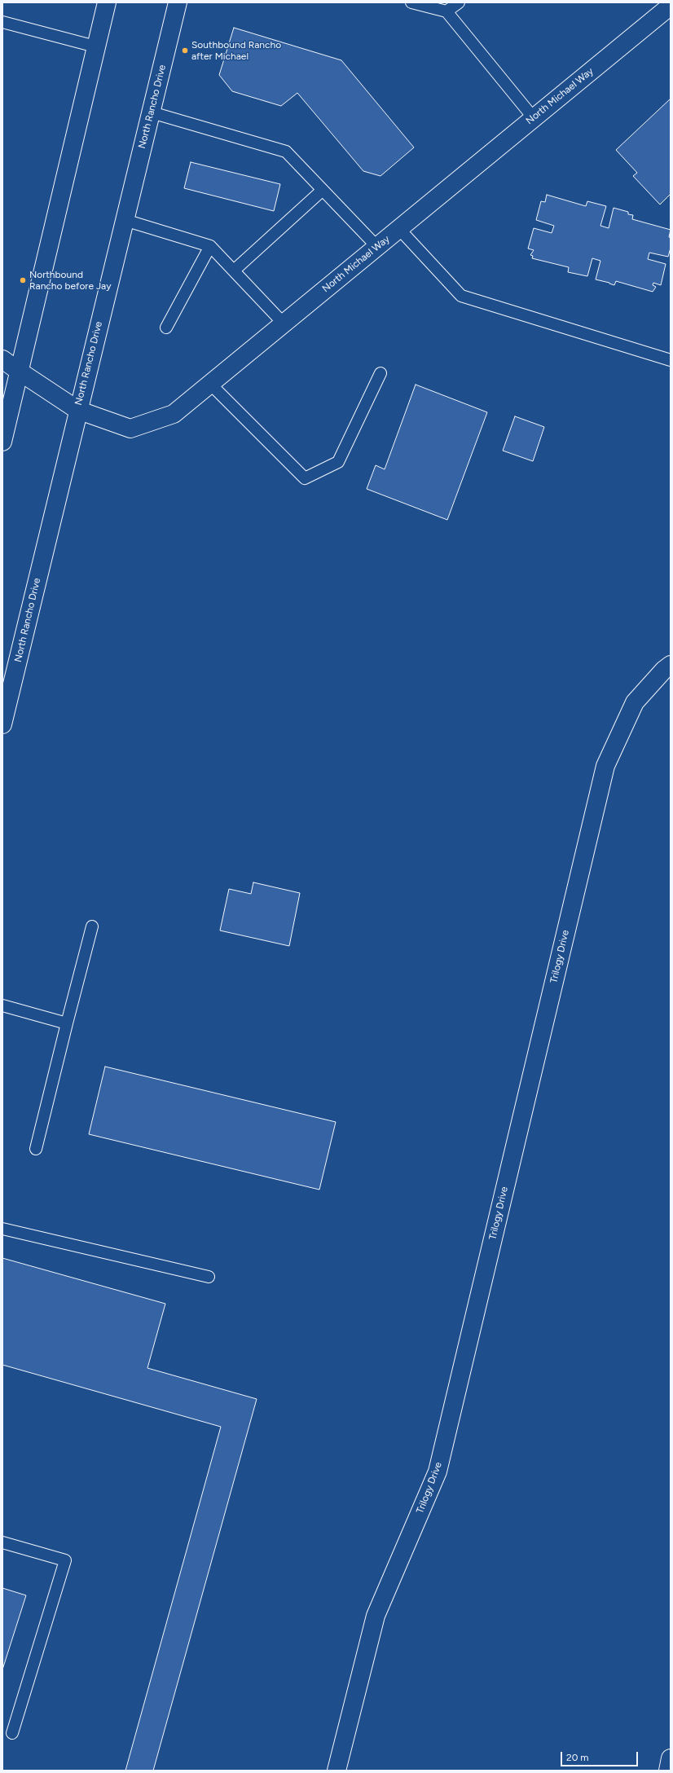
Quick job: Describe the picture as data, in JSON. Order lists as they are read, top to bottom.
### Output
{
  "streets": {
    "street": ["North Michael Way", "North Rancho Drive", "Trilogy Drive"]
  },
  "crossings": [
    ["North Michael Way", "North Rancho Drive"]
  ],
  "places": ["Southbound Rancho after Michael", "Northbound Rancho before Jay"],
  "scale_bar": "20 m"
}
